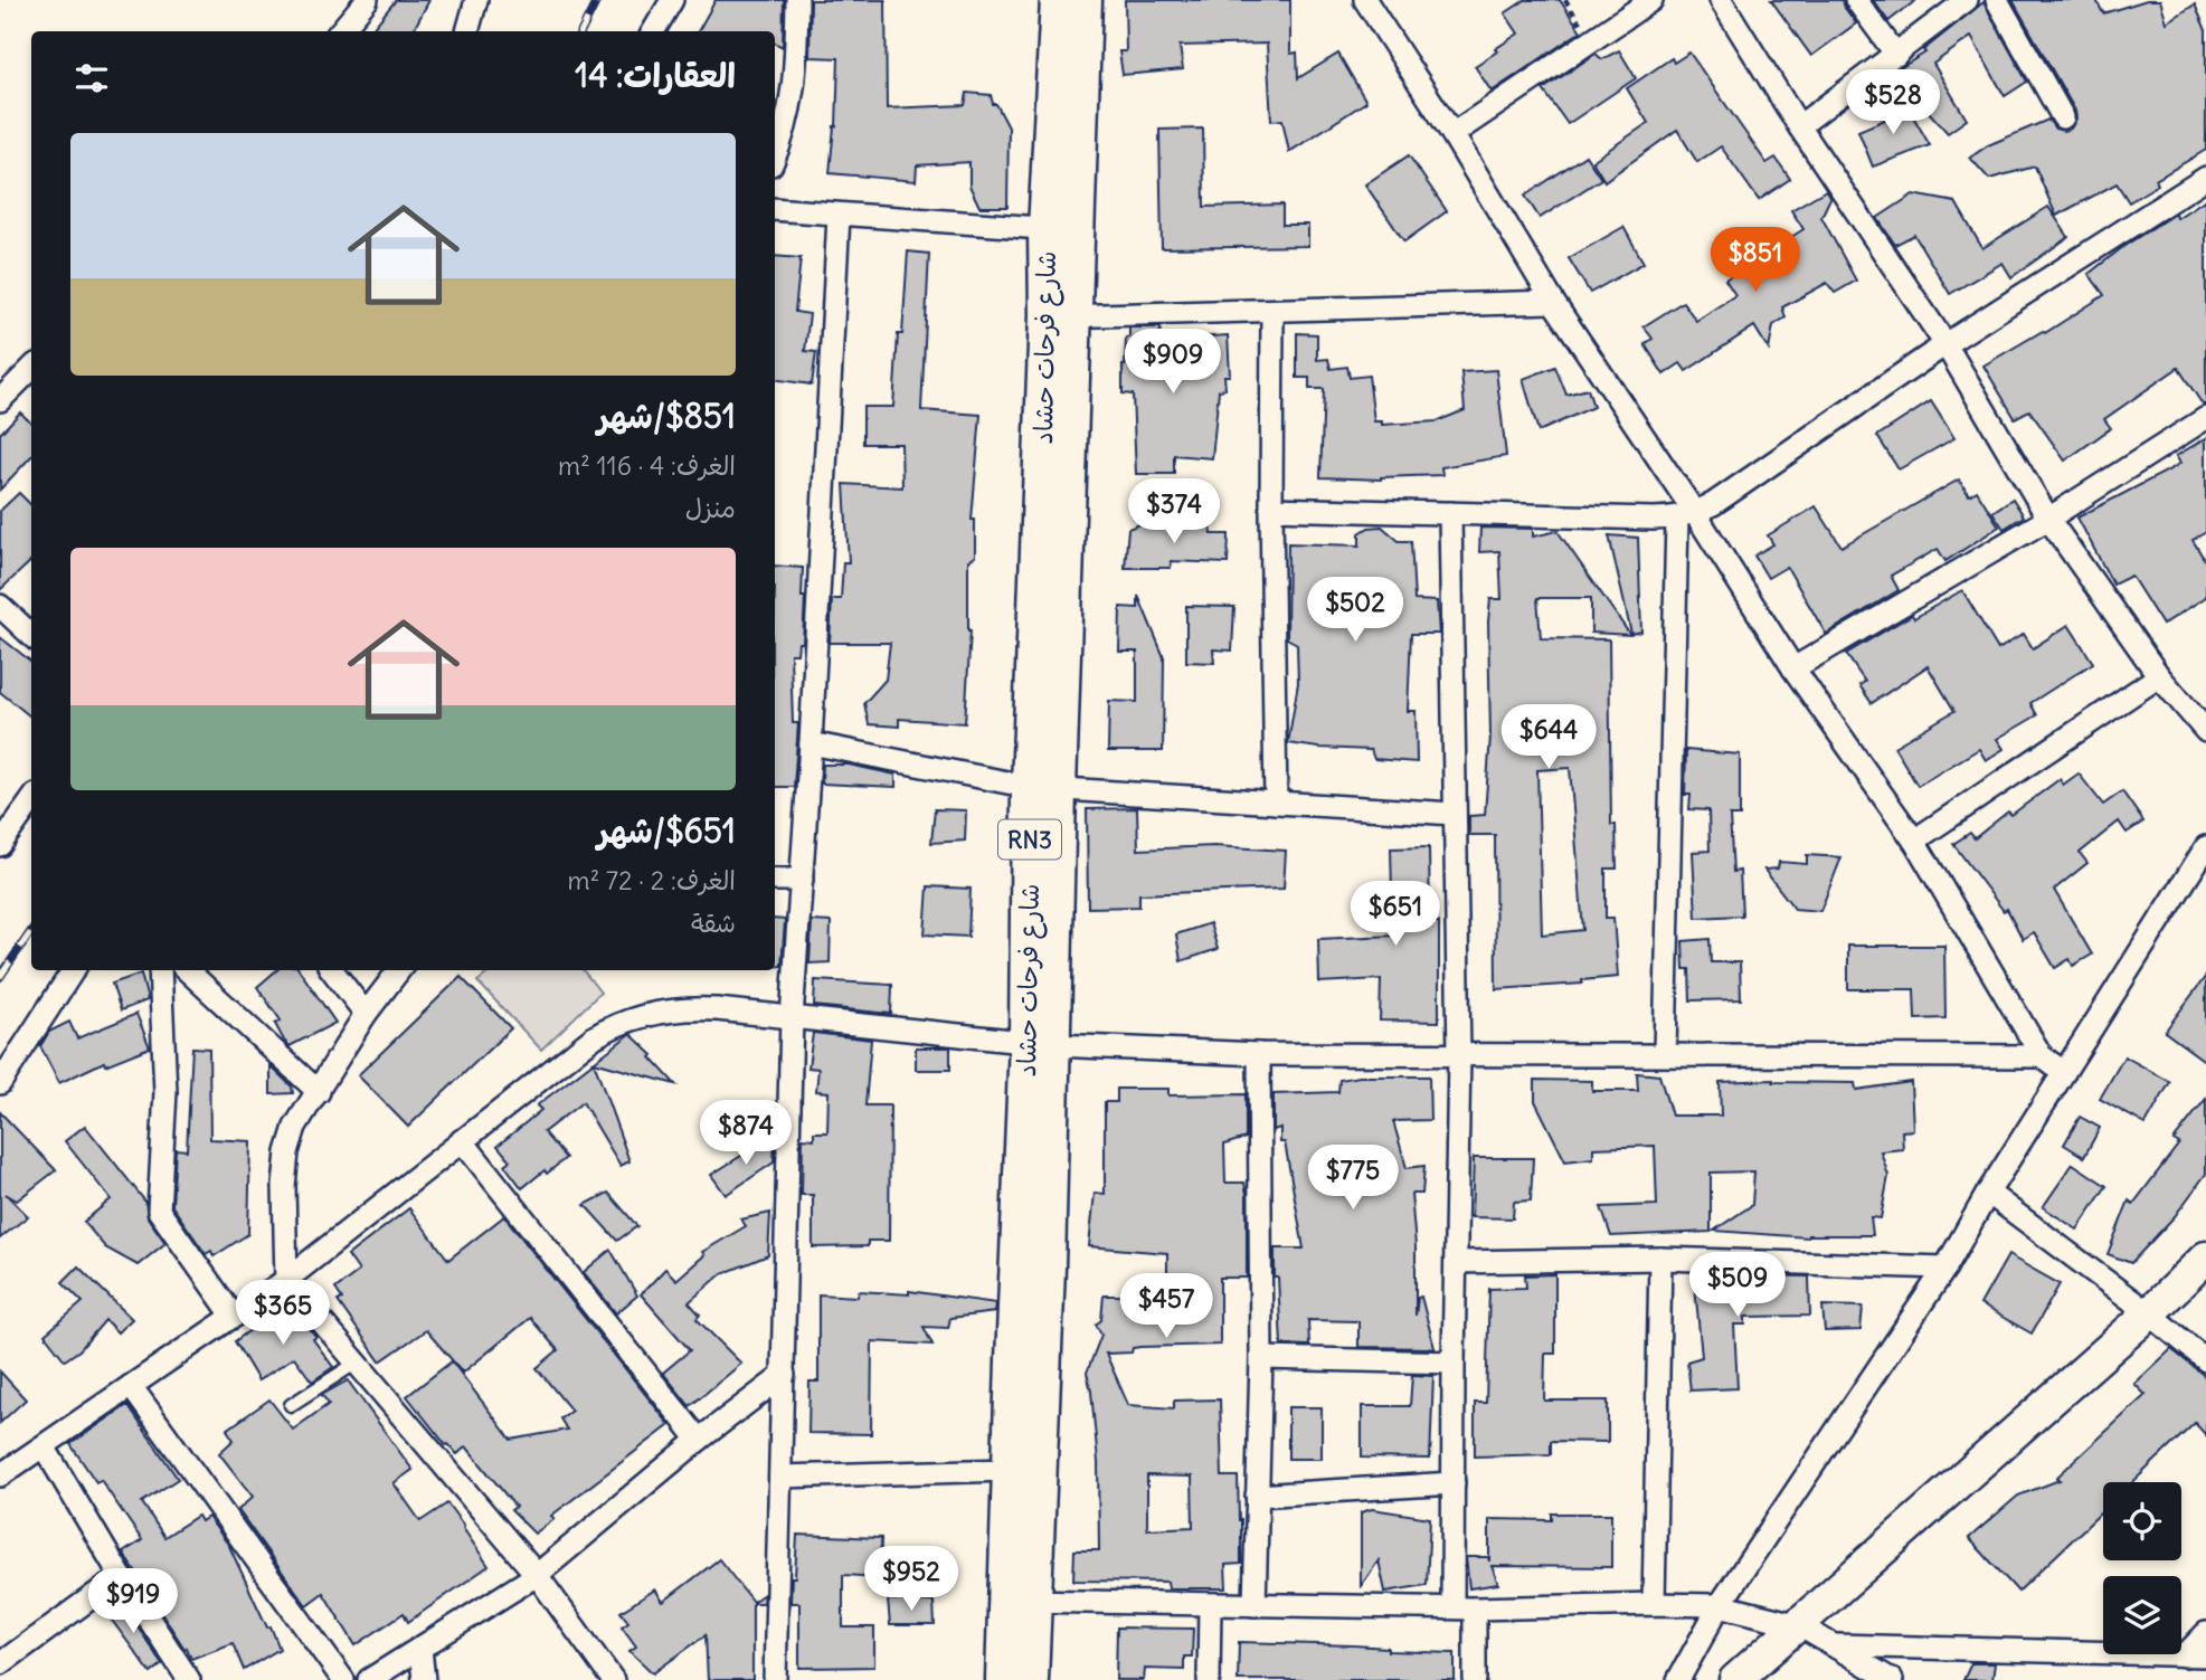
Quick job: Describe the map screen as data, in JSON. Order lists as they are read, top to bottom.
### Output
{
  "streets": {
    "main road": ["شارع فرحات حشاد", "RN3"]
  },
  "page": {
    "heading": "العقارات: 14",
    "price": [
      "$528",
      "$851",
      "$909",
      "$374",
      "$502",
      "$644",
      "$651",
      "$874",
      "$775",
      "$509",
      "$457",
      "$365",
      "$952",
      "$919"
    ],
    "list": [
      {
        "name": "$851/شهر",
        "note": "الغرف: 4 · 116 m² · منزل"
      },
      {
        "name": "$651/شهر",
        "note": "الغرف: 2 · 72 m² · شقة"
      }
    ]
  }
}
